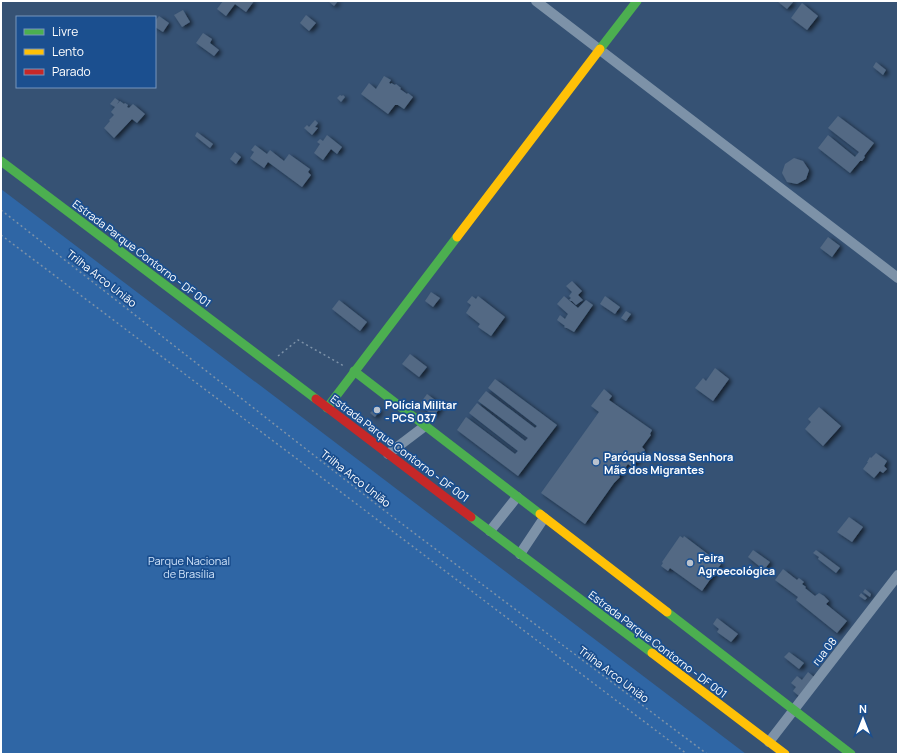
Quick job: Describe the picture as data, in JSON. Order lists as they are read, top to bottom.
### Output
{
  "streets": {
    "street": ["Estrada Parque Contorno - DF 001", "rua 08"],
    "path": ["Trilha Arco União"]
  },
  "crossings": [
    ["Estrada Parque Contorno - DF 001", "rua 08"]
  ],
  "parks": ["Parque Nacional de Brasília"],
  "places": ["Polícia Militar - PCS 037", "Paróquia Nossa Senhora Mãe dos Migrantes", "Feira Agroecológica"],
  "legend": ["Livre", "Lento", "Parado"],
  "north": "top"
}
